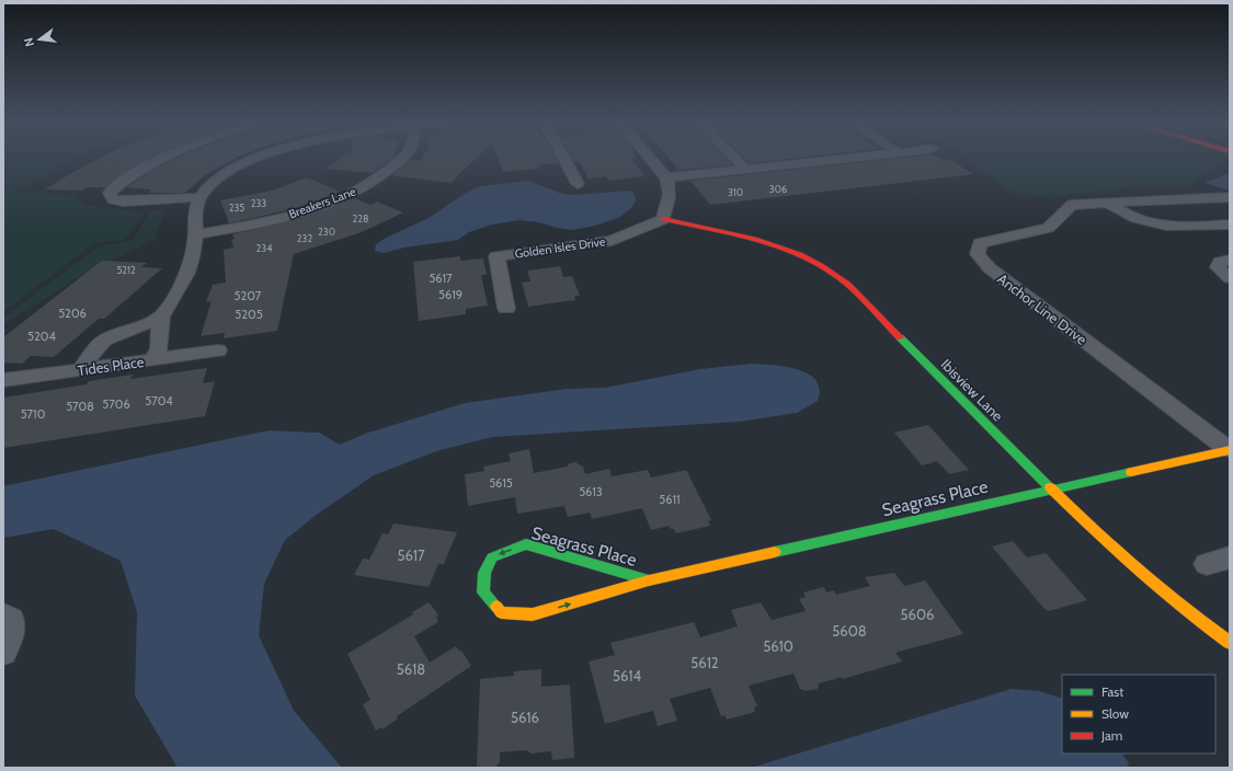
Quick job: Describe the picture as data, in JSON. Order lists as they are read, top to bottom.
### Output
{
  "streets": {
    "street": [
      "Breakers Lane",
      "Golden Isles Drive",
      "Anchor Line Drive",
      "Tides Place",
      "Ibisview Lane",
      "Seagrass Place"
    ]
  },
  "crossings": [
    ["Golden Isles Drive", "Ibisview Lane"],
    ["Anchor Line Drive", "Seagrass Place"],
    ["Ibisview Lane", "Seagrass Place"]
  ],
  "house_numbers": [
    "306",
    "310",
    "233",
    "235",
    "228",
    "230",
    "232",
    "234",
    "5212",
    "5617",
    "5619",
    "5207",
    "5206",
    "5205",
    "5204",
    "5704",
    "5706",
    "5708",
    "5710",
    "5615",
    "5613",
    "5611",
    "5617",
    "5606",
    "5608",
    "5610",
    "5612",
    "5618",
    "5614",
    "5616"
  ],
  "legend": ["Fast", "Slow", "Jam"],
  "north": "left"
}
